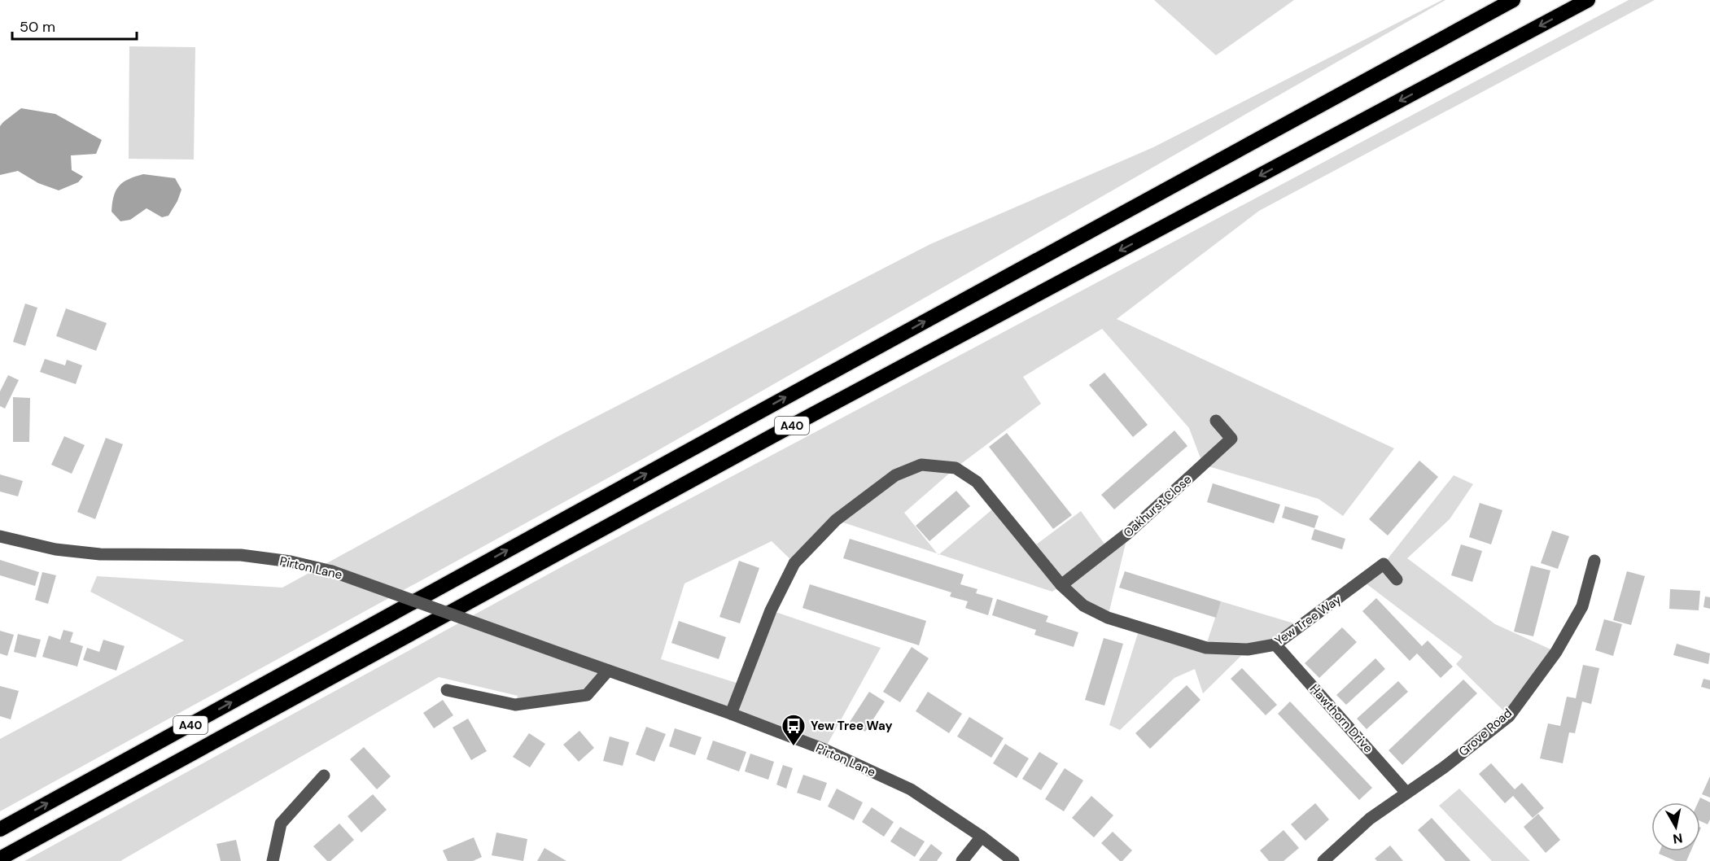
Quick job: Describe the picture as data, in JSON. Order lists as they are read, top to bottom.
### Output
{
  "streets": {
    "highway": ["A40"],
    "street": [
      "Oakhurst Close",
      "Pirton Lane",
      "Yew Tree Way",
      "Hawthorn Drive",
      "Grove Road"
    ]
  },
  "crossings": [
    ["Oakhurst Close", "Yew Tree Way"],
    ["Pirton Lane", "Yew Tree Way"],
    ["Yew Tree Way", "Hawthorn Drive"],
    ["Hawthorn Drive", "Grove Road"]
  ],
  "places": {
    "bus stop": ["Yew Tree Way"]
  },
  "scale_bar": "50 m",
  "north": "bottom"
}
